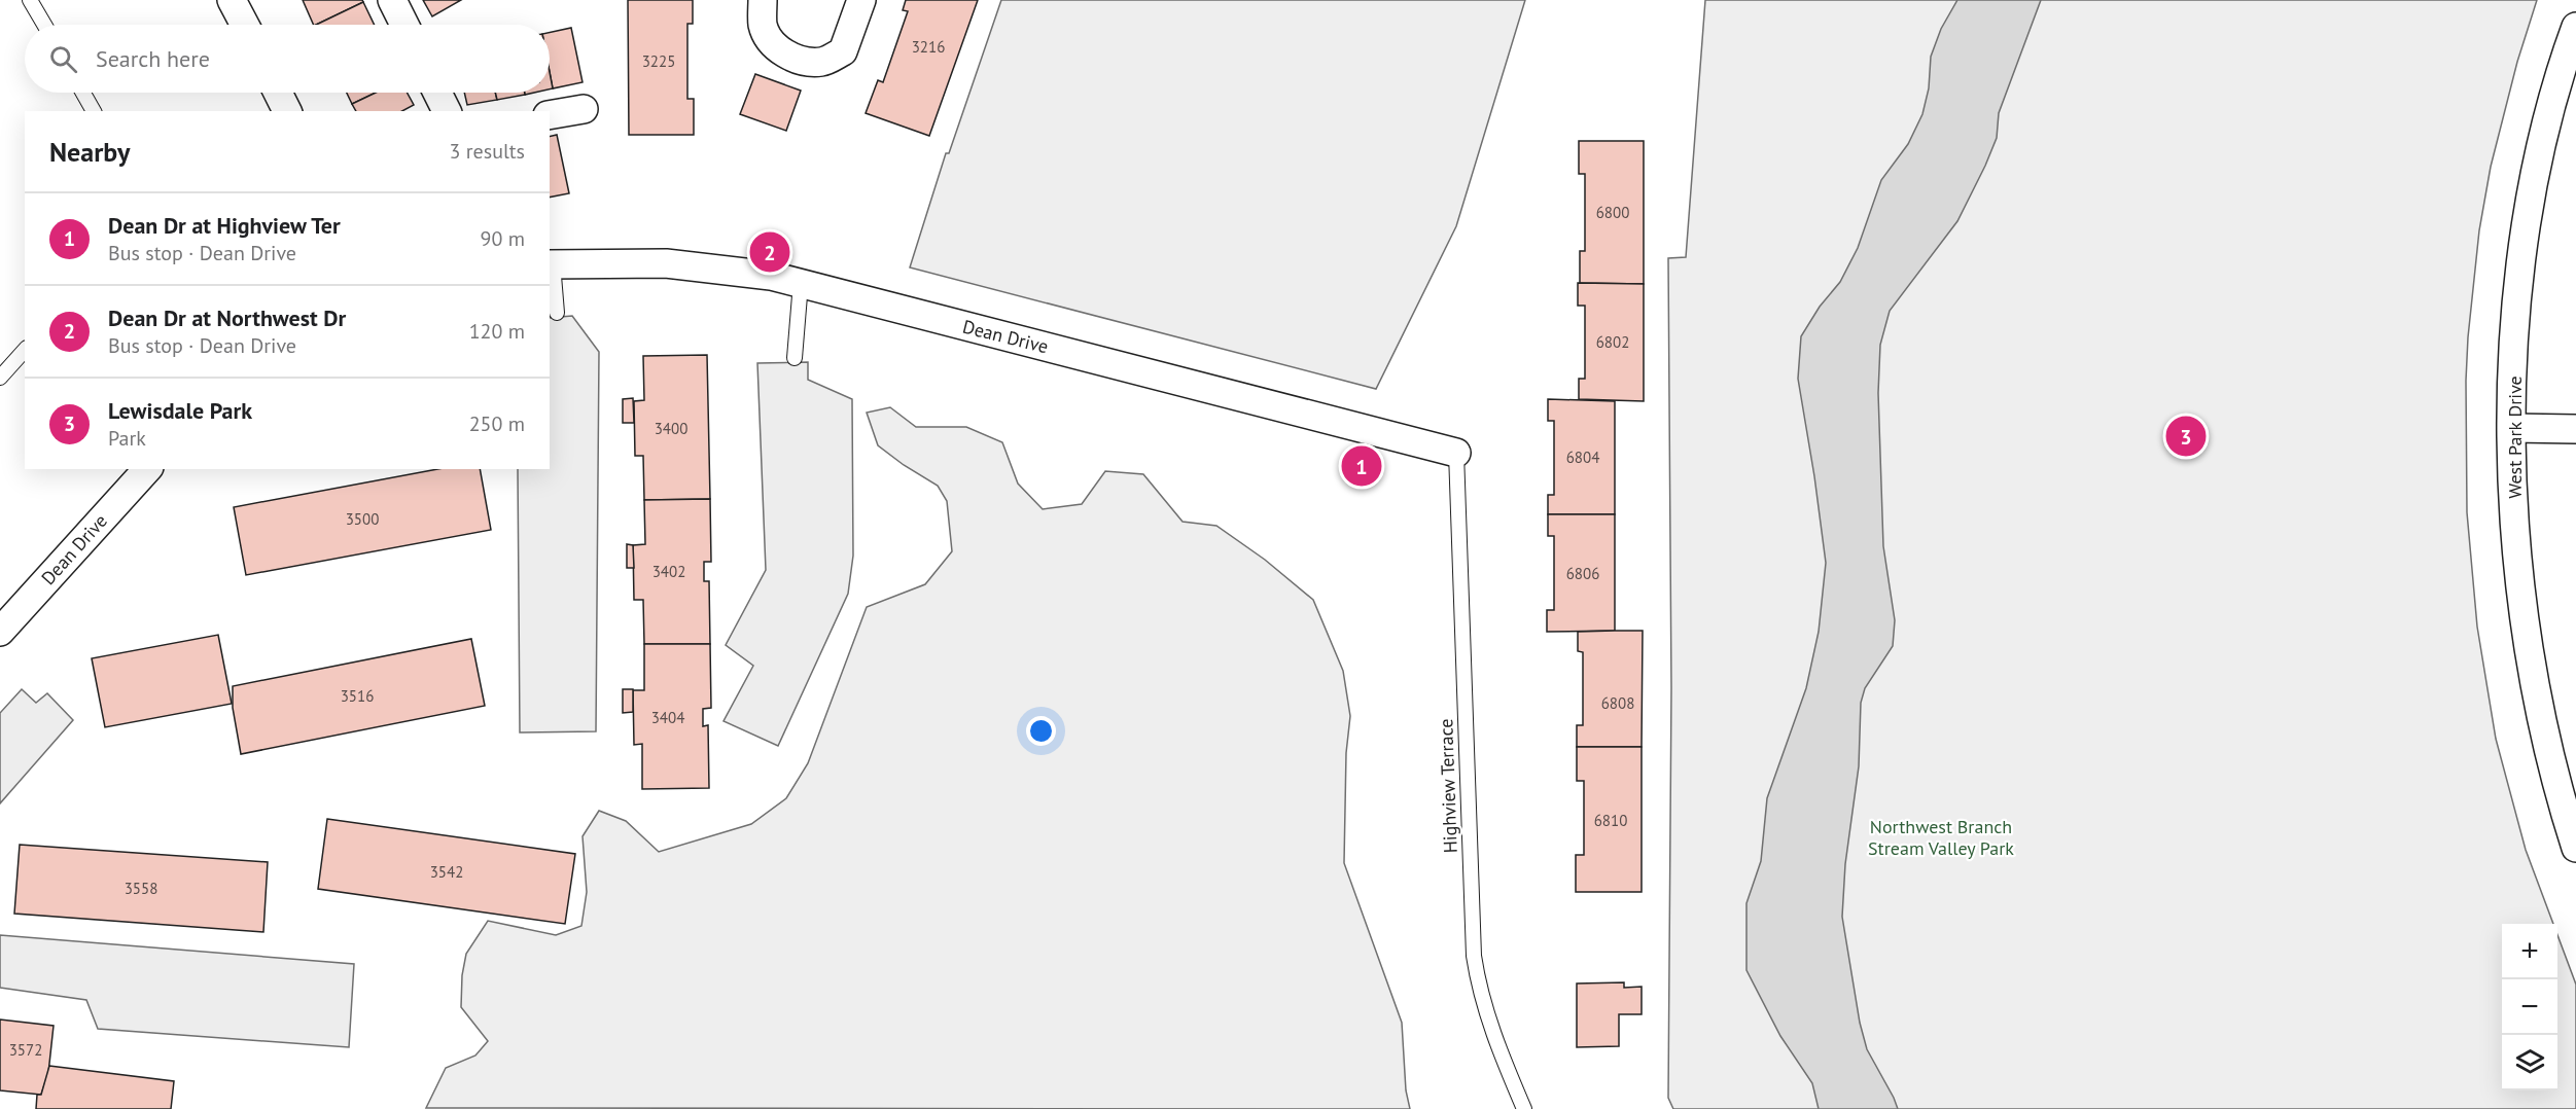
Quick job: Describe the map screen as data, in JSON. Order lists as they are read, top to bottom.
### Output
{
  "streets": {
    "street": ["Dean Drive", "West Park Drive"],
    "lane": ["Highview Terrace"]
  },
  "crossings": [
    ["Dean Drive", "Highview Terrace"]
  ],
  "parks": ["Northwest Branch Stream Valley Park"],
  "house_numbers": [
    "3216",
    "3225",
    "6800",
    "6802",
    "3400",
    "6804",
    "3500",
    "3402",
    "6806",
    "3516",
    "6808",
    "3404",
    "6810",
    "3542",
    "3558",
    "3572"
  ],
  "page": {
    "search": "Search here",
    "heading": ["Nearby", "3 results"],
    "list": [
      {
        "mark": "1",
        "name": "Dean Dr at Highview Ter",
        "note": "Bus stop · Dean Drive",
        "value": "90 m"
      },
      {
        "mark": "2",
        "name": "Dean Dr at Northwest Dr",
        "note": "Bus stop · Dean Drive",
        "value": "120 m"
      },
      {
        "mark": "3",
        "name": "Lewisdale Park",
        "note": "Park",
        "value": "250 m"
      }
    ],
    "pins": ["2", "3", "1"],
    "map_buttons": ["+", "−"]
  }
}
